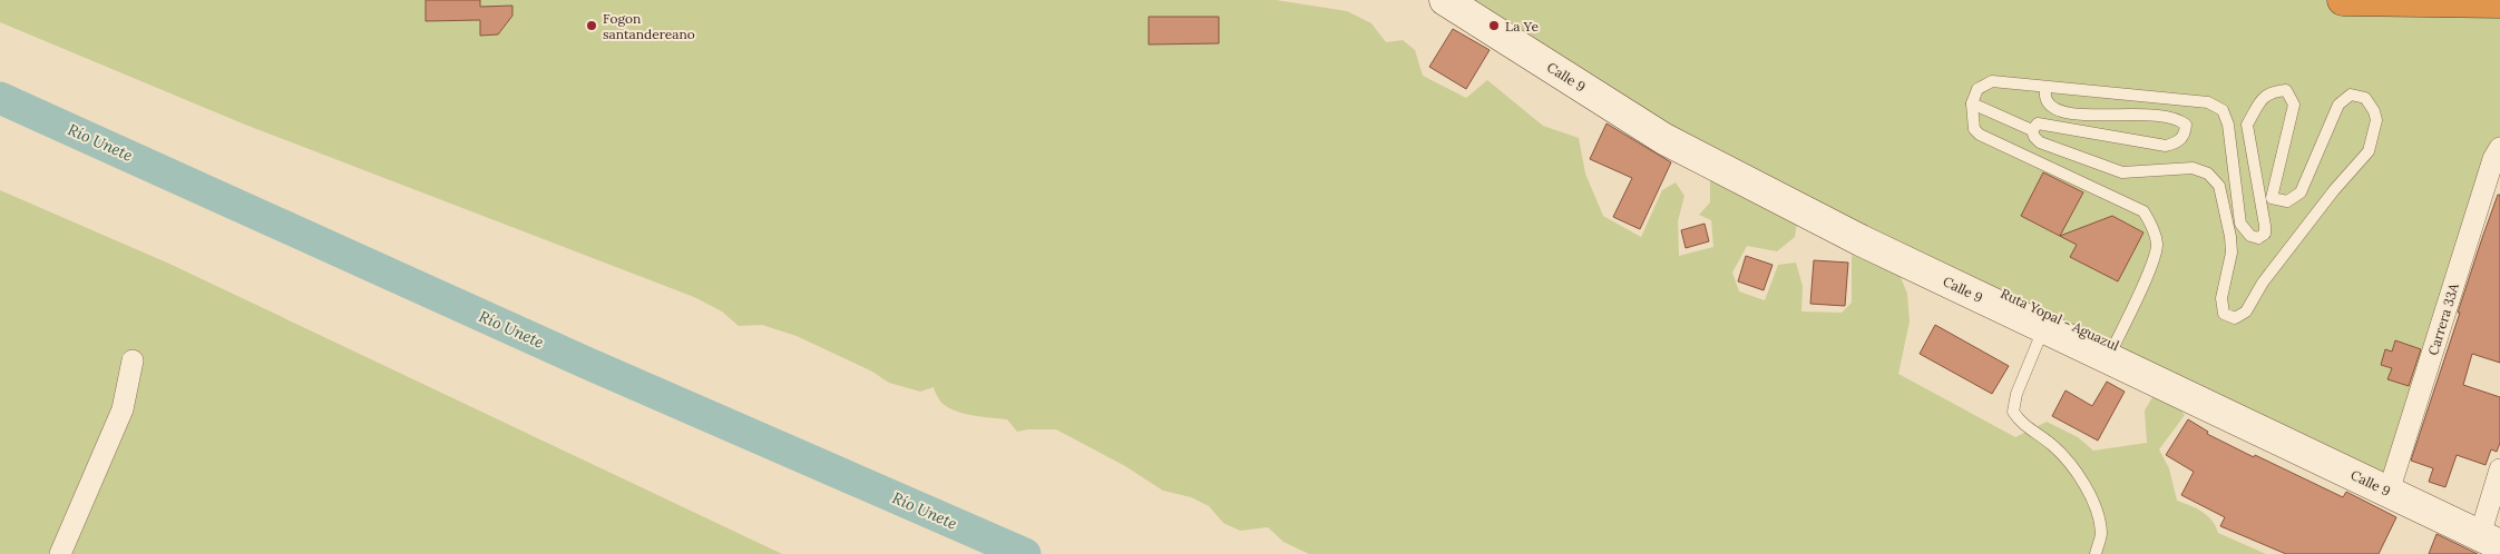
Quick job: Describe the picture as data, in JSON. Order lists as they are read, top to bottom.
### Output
{
  "streets": {
    "street": ["Carrera 33A"],
    "lane": ["Ruta Yopal - Aguazul"]
  },
  "crossings": [
    ["Ruta Yopal - Aguazul", "Carrera 33A"]
  ],
  "water": ["Río Unete"],
  "places": ["Fogon santandereano", "La Ye"]
}
